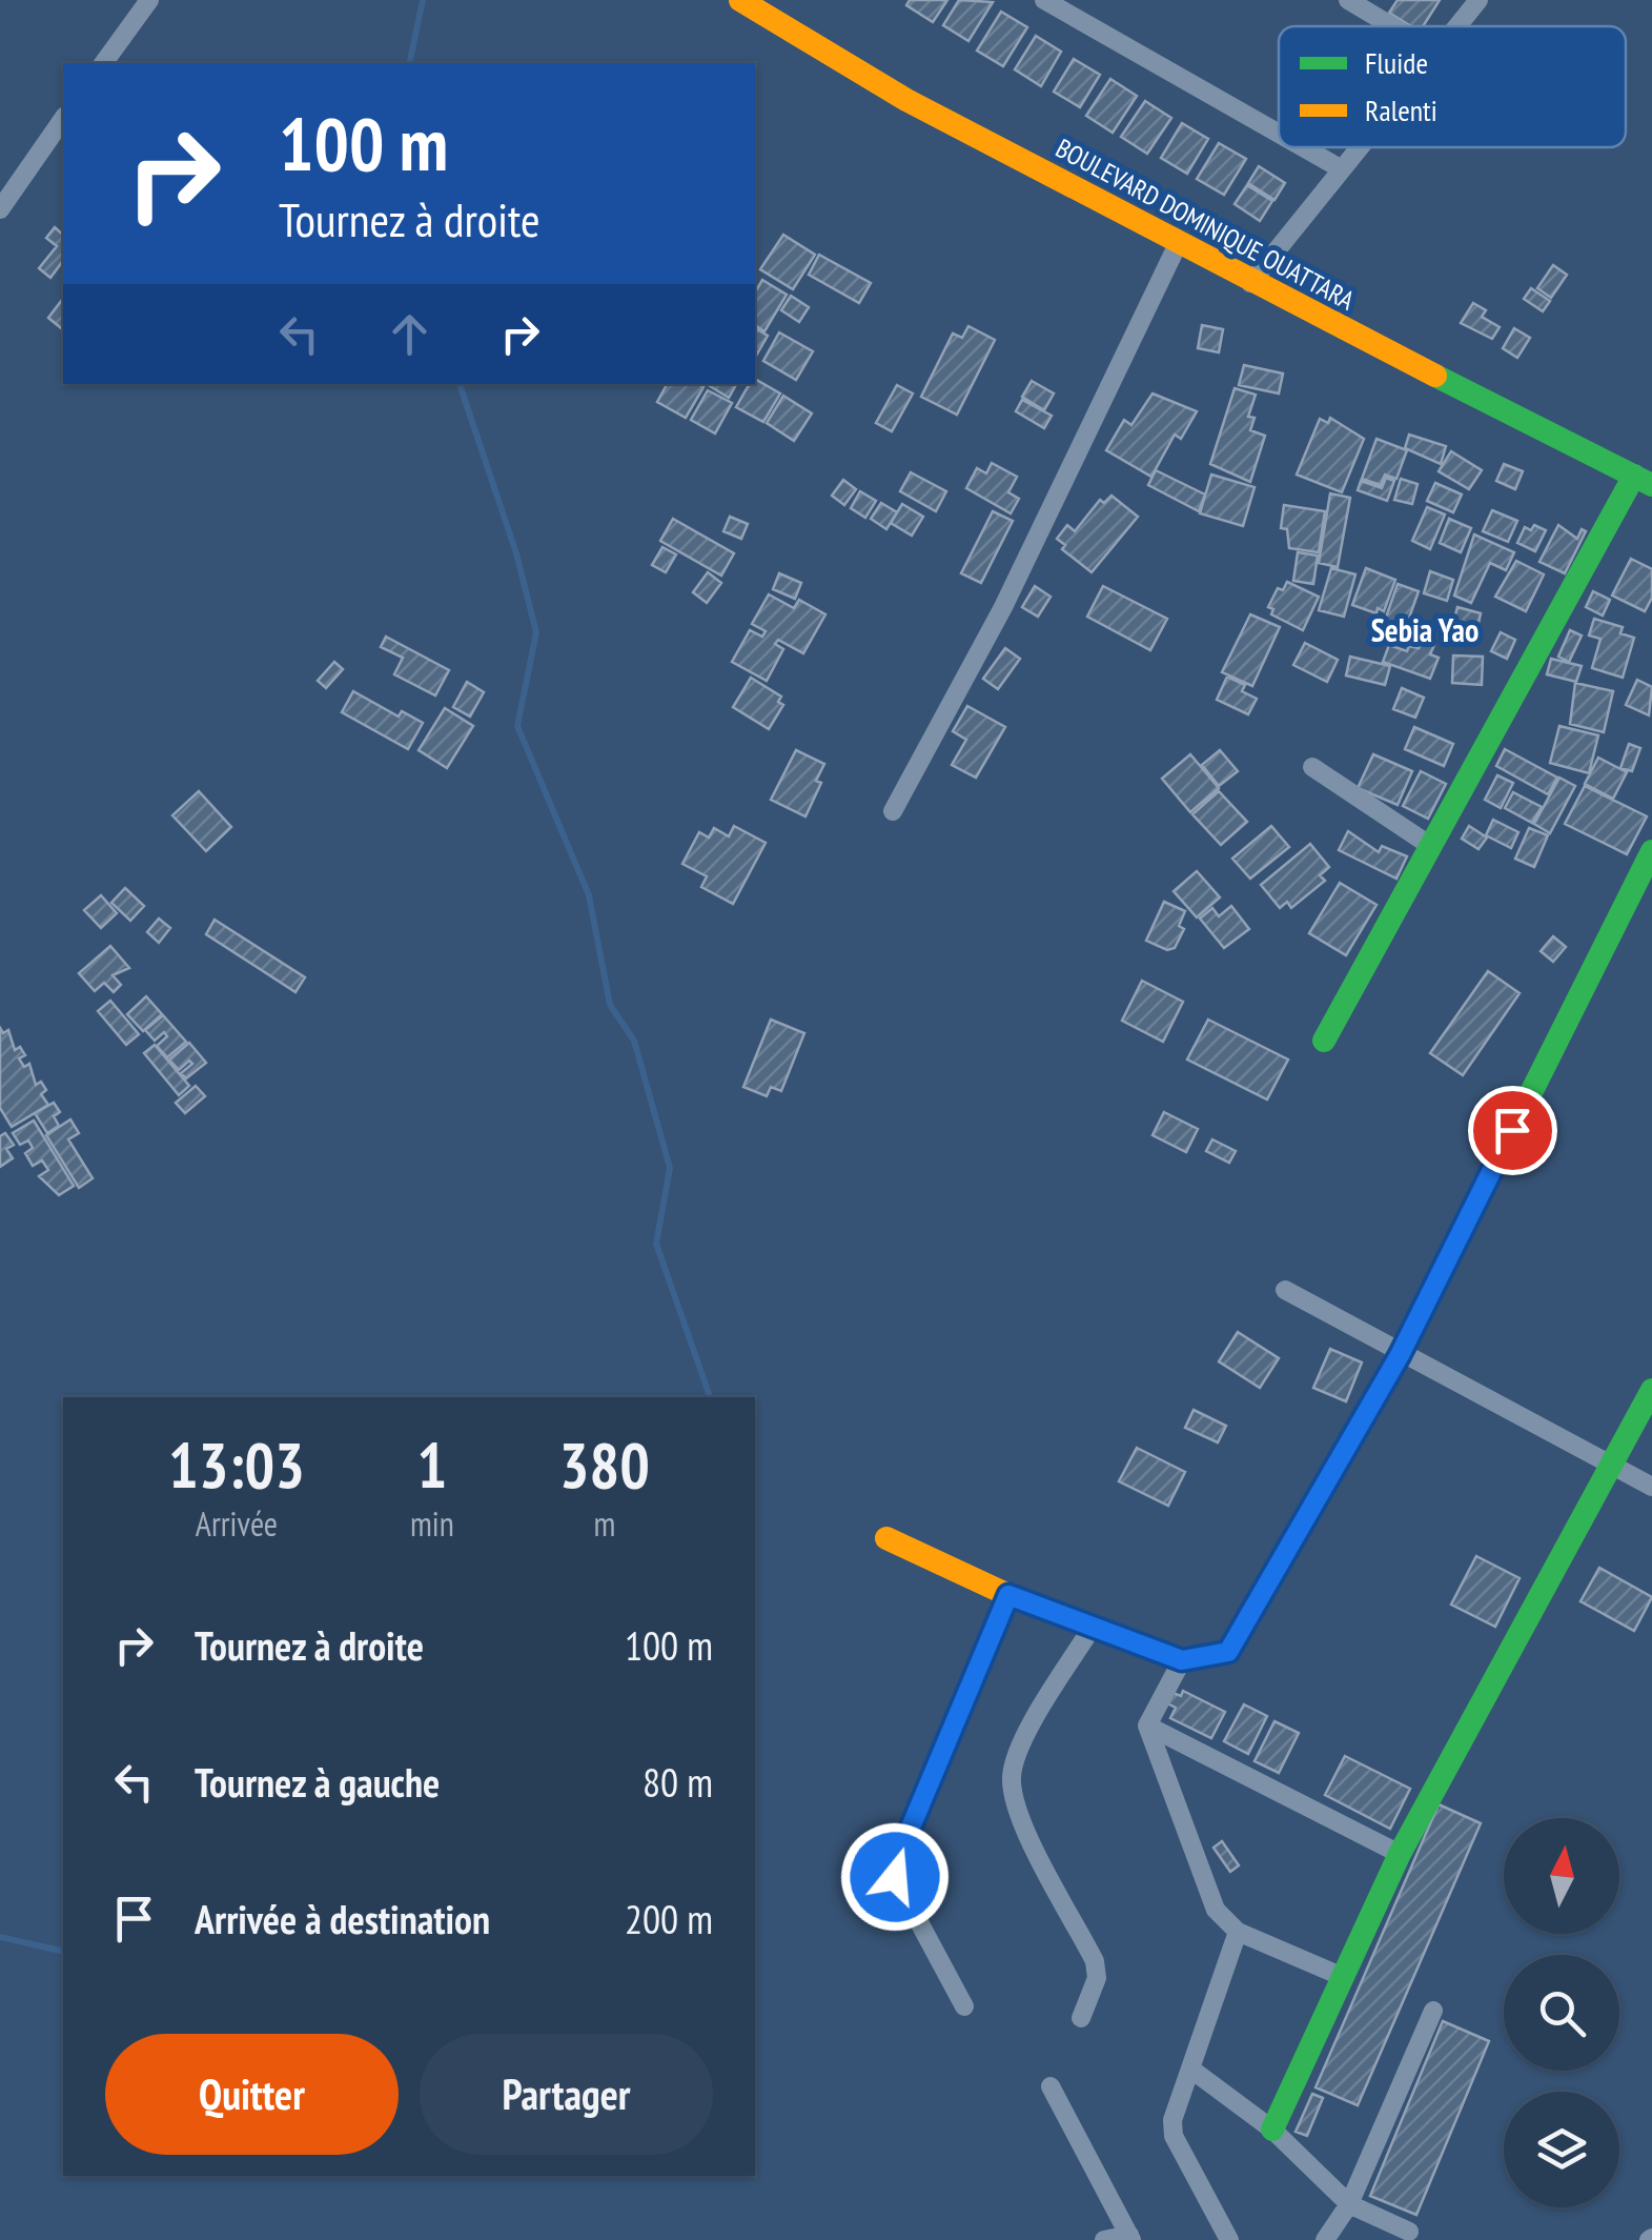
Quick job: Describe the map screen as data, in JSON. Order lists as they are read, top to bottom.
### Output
{
  "streets": {
    "street": ["BOULEVARD DOMINIQUE OUATTARA"]
  },
  "districts": ["Sebia Yao"],
  "legend": ["Fluide", "Ralenti"],
  "north": "top",
  "page": {
    "turn": ["100 m", "Tournez à droite"],
    "eta": [
      "13:03",
      "Arrivée",
      "1",
      "min",
      "380",
      "m"
    ],
    "list": [
      {
        "name": "Tournez à droite",
        "value": "100 m"
      },
      {
        "name": "Tournez à gauche",
        "value": "80 m"
      },
      {
        "name": "Arrivée à destination",
        "value": "200 m"
      }
    ],
    "buttons": ["Quitter", "Partager"]
  }
}
